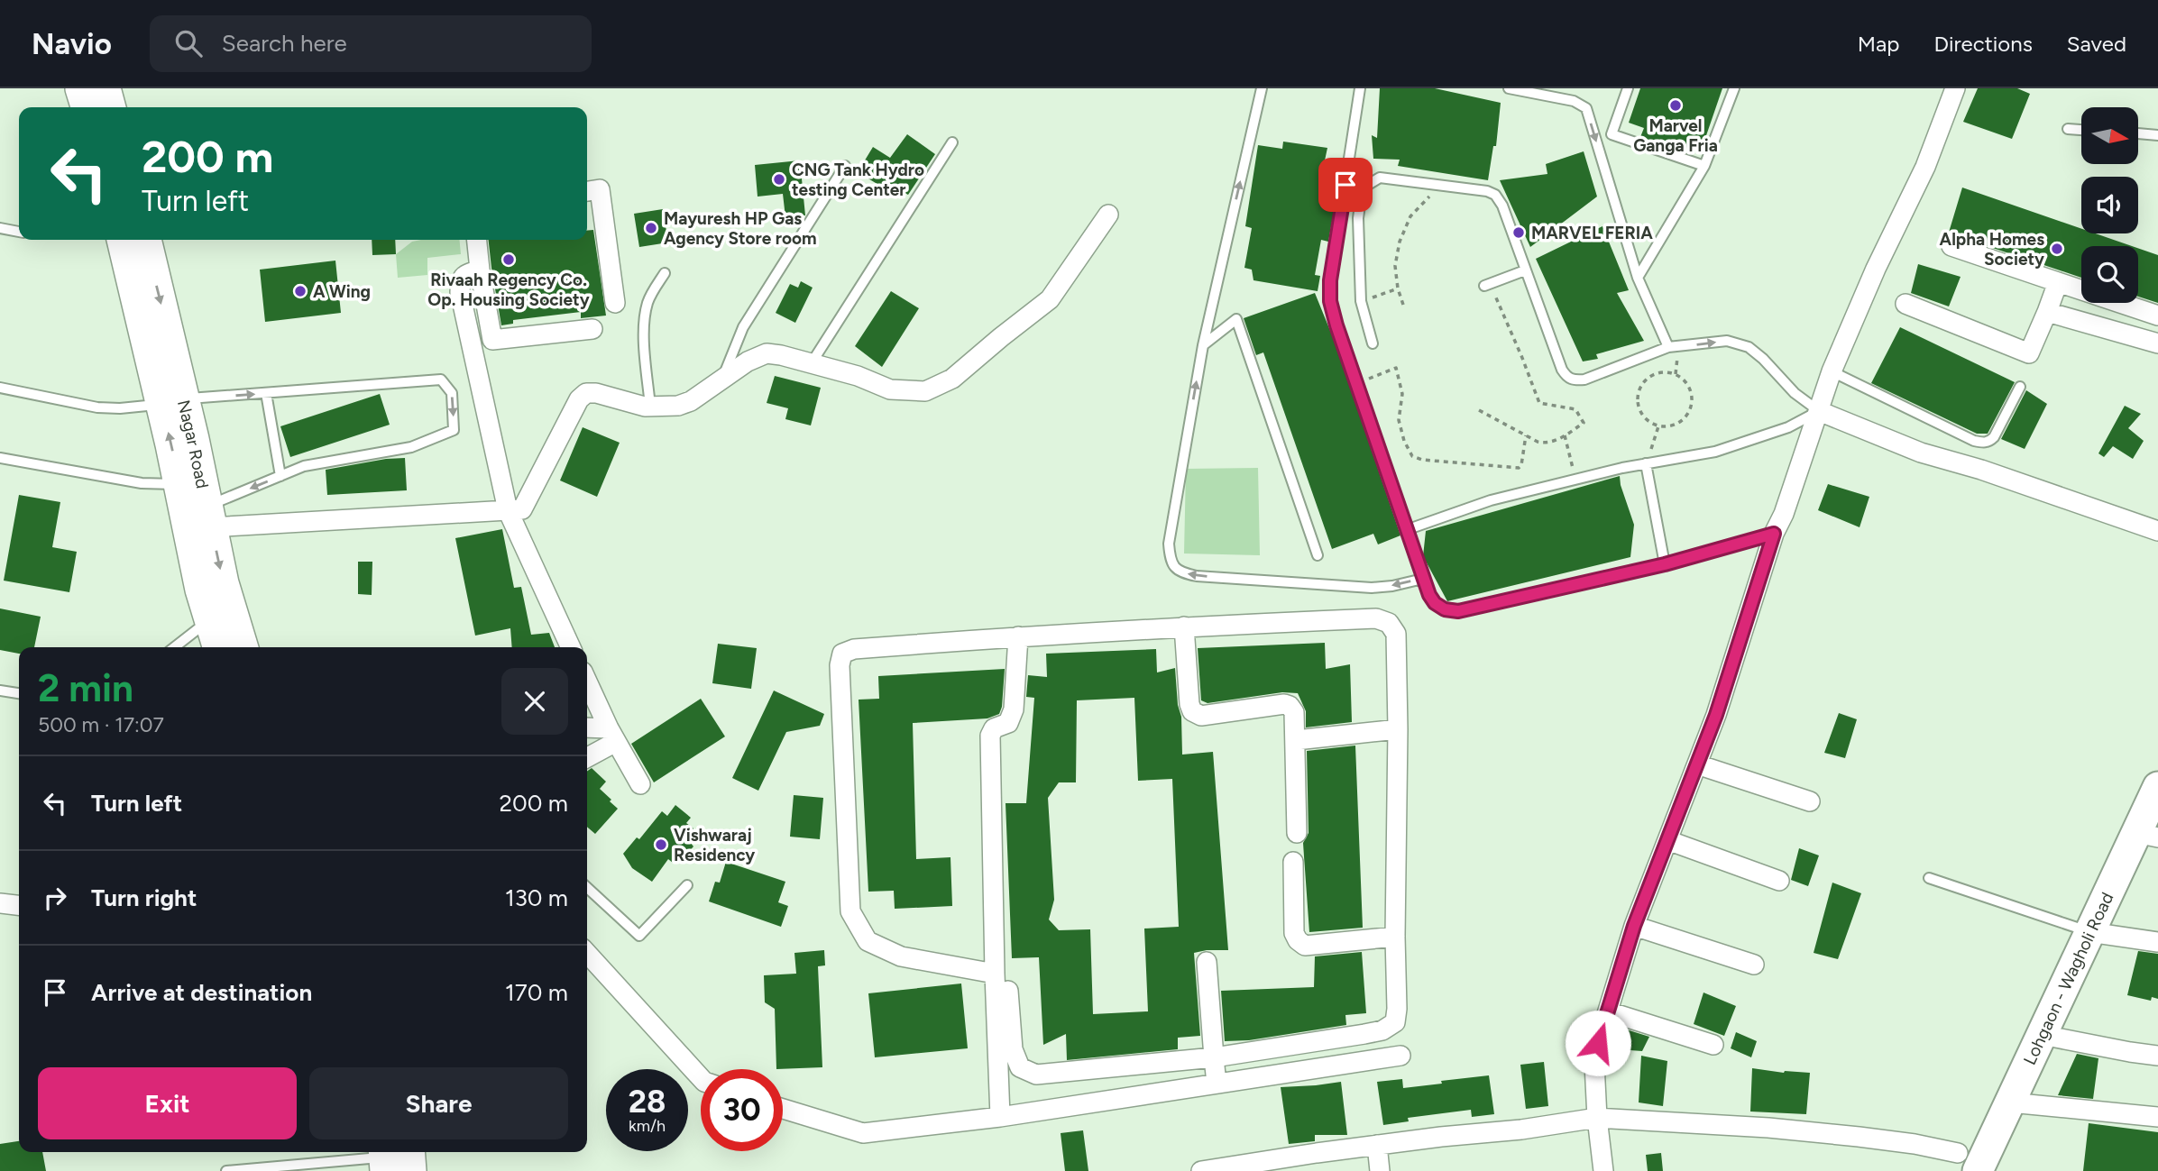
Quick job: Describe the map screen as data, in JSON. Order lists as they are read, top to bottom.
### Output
{
  "streets": {
    "highway": ["Nagar Road"],
    "main road": ["Lohgaon - Wagholi Road"]
  },
  "places": [
    "Marvel Ganga Fria",
    "CNG Tank Hydro testing Center",
    "Mayuresh HP Gas Agency Store room",
    "MARVEL FERIA",
    "Alpha Homes Society",
    "Rivaah Regency Co. Op. Housing Society",
    "A Wing",
    "Vishwaraj Residency"
  ],
  "north": "right",
  "page": {
    "header": "Navio",
    "search": "Search here",
    "nav": ["Map", "Directions", "Saved"],
    "turn": ["200 m", "Turn left"],
    "heading": ["2 min", "500 m · 17:07"],
    "list": [
      {
        "name": "Turn left",
        "value": "200 m"
      },
      {
        "name": "Turn right",
        "value": "130 m"
      },
      {
        "name": "Arrive at destination",
        "value": "170 m"
      }
    ],
    "buttons": ["Exit", "Share"],
    "speed": "28 km/h",
    "limit": "30"
  }
}
